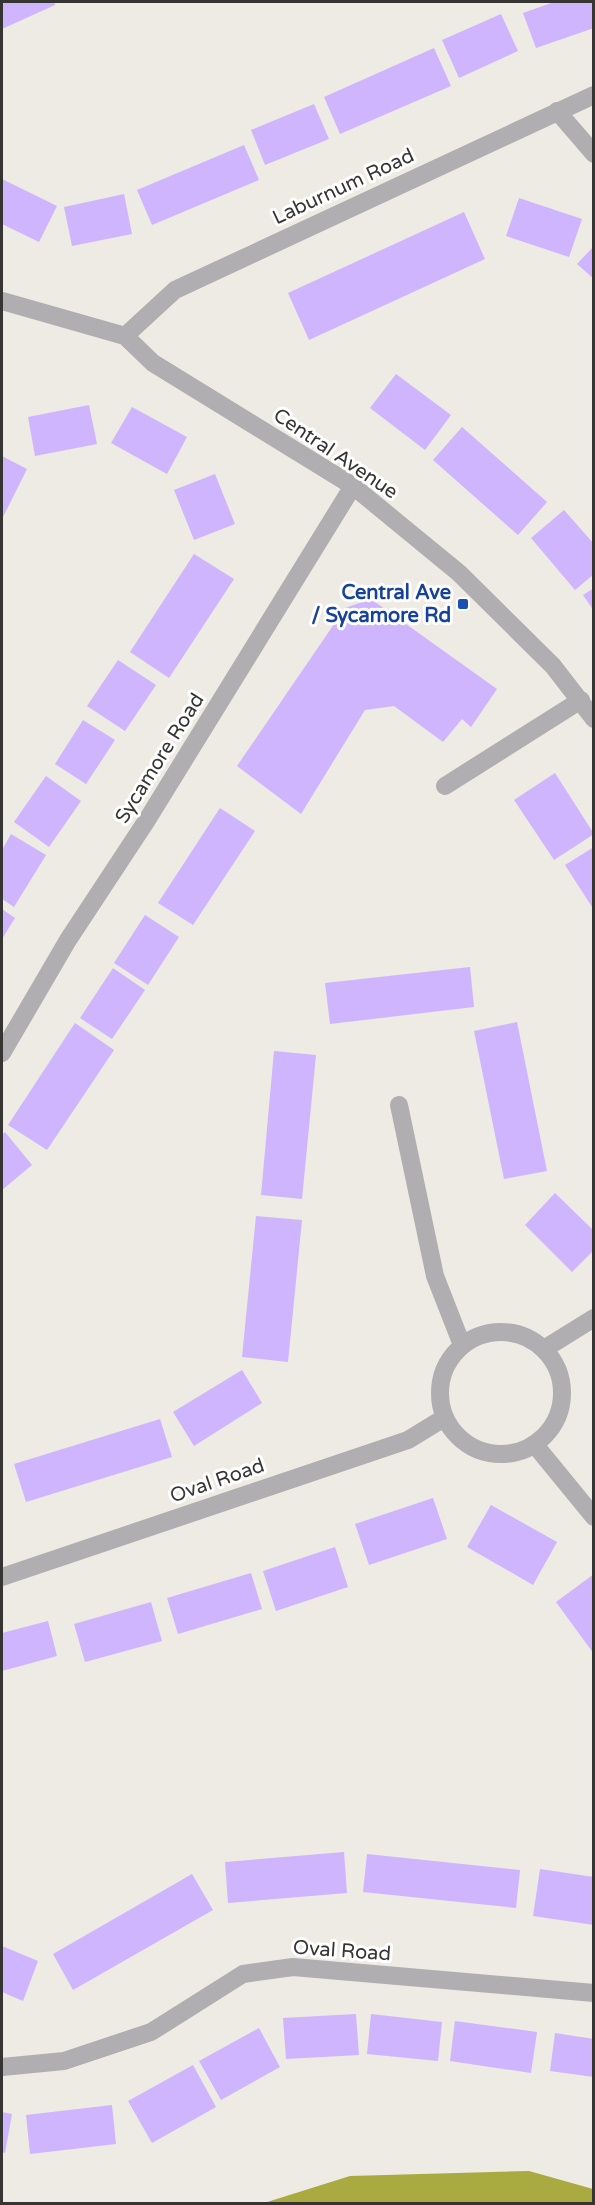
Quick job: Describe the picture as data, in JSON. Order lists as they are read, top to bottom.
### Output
{
  "streets": {
    "street": [
      "Laburnum Road",
      "Central Avenue",
      "Sycamore Road",
      "Oval Road"
    ]
  },
  "crossings": [
    ["Laburnum Road", "Central Avenue"],
    ["Central Avenue", "Sycamore Road"]
  ],
  "places": {
    "transit": ["Central Ave / Sycamore Rd"]
  }
}
